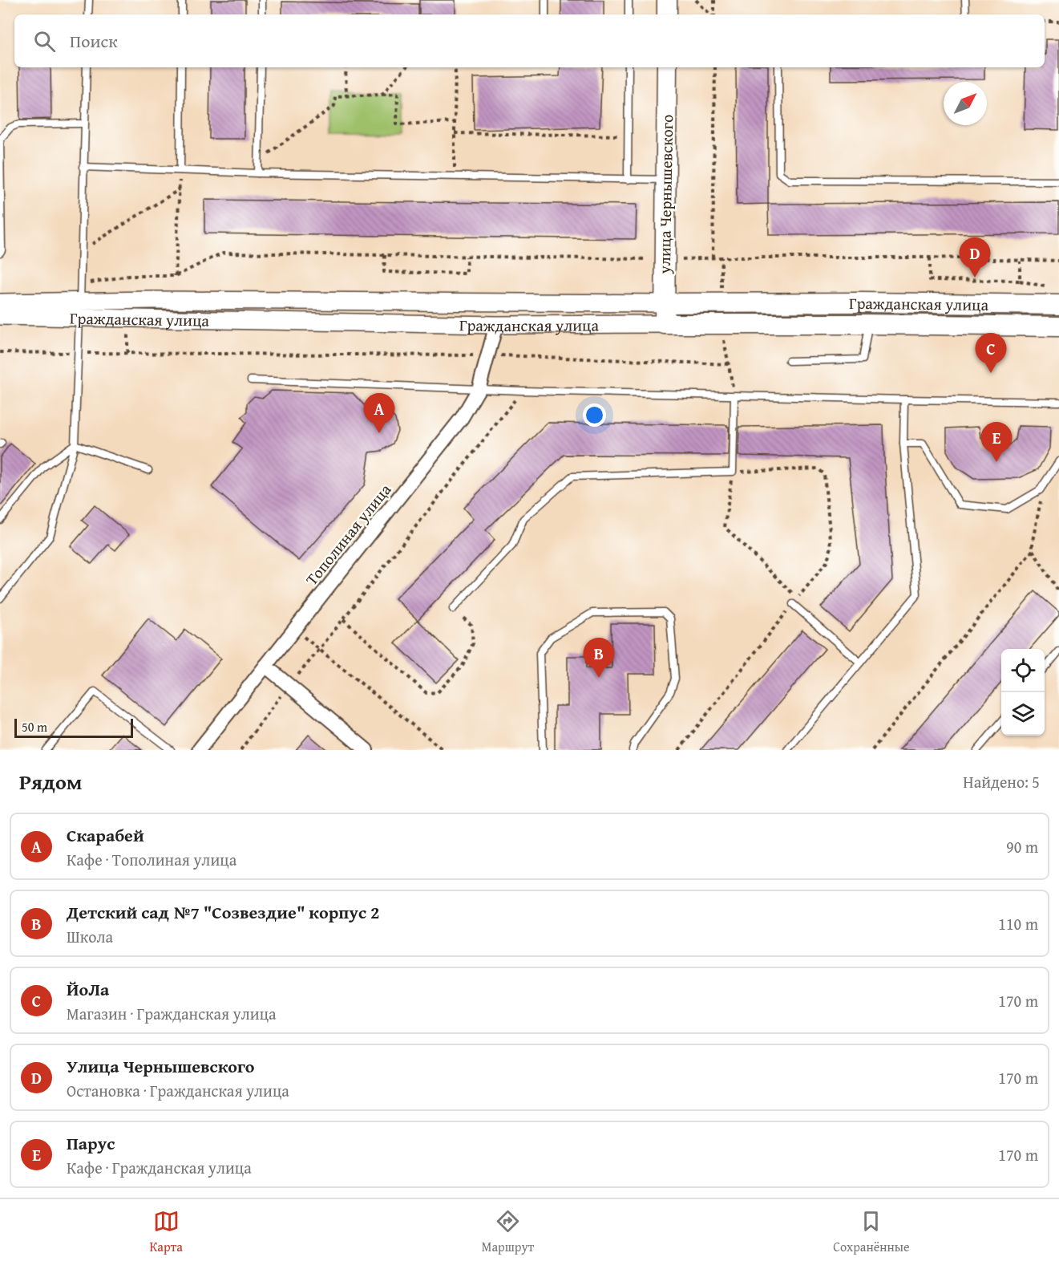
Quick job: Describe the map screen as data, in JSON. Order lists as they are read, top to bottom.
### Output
{
  "streets": {
    "main road": ["улица Чернышевского", "Гражданская улица"],
    "street": ["Тополиная улица"]
  },
  "crossings": [
    ["улица Чернышевского", "Гражданская улица"],
    ["Гражданская улица", "Тополиная улица"]
  ],
  "scale_bar": "50 m",
  "north": "top right",
  "page": {
    "search": "Поиск",
    "pins": [
      "D",
      "C",
      "A",
      "E",
      "B"
    ],
    "scale": "50 m",
    "heading": ["Рядом", "Найдено: 5"],
    "list": [
      {
        "mark": "A",
        "name": "Скарабей",
        "note": "Кафе · Тополиная улица",
        "value": "90 m"
      },
      {
        "mark": "B",
        "name": "Детский сад №7 \"Созвездие\" корпус 2",
        "note": "Школа",
        "value": "110 m"
      },
      {
        "mark": "C",
        "name": "ЙоЛа",
        "note": "Магазин · Гражданская улица",
        "value": "170 m"
      },
      {
        "mark": "D",
        "name": "Улица Чернышевского",
        "note": "Остановка · Гражданская улица",
        "value": "170 m"
      },
      {
        "mark": "E",
        "name": "Парус",
        "note": "Кафе · Гражданская улица",
        "value": "170 m"
      }
    ],
    "nav": ["Карта", "Маршрут", "Сохранённые"]
  }
}
